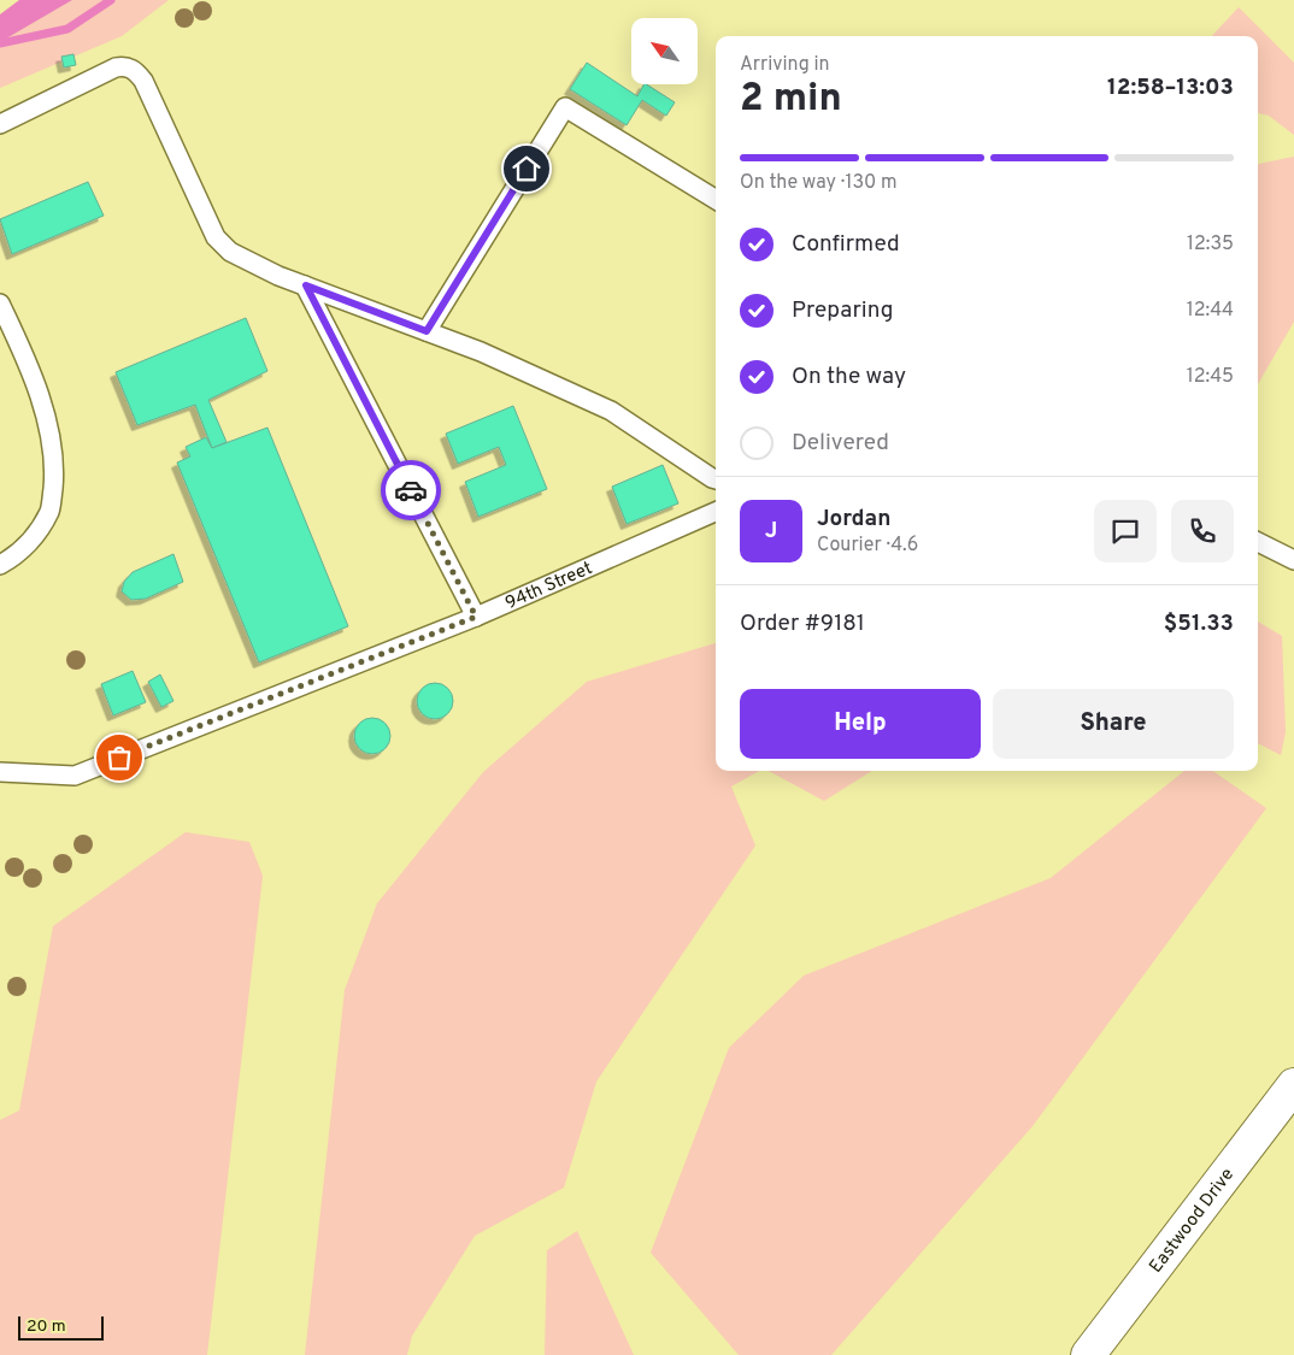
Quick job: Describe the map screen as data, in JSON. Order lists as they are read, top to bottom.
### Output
{
  "streets": {
    "street": ["Eastwood Drive"],
    "lane": ["94th Street"]
  },
  "scale_bar": "20 m",
  "north": "top left",
  "page": {
    "heading": ["2 min", "Arriving in", "12:58–13:03"],
    "panel": [
      "Jordan",
      "Courier · 4.6",
      "Order #9181",
      "$51.33"
    ],
    "bar": "On the way · 130 m",
    "list": [
      ["Confirmed", "12:35"],
      ["Preparing", "12:44"],
      ["On the way", "12:45"],
      "Delivered"
    ],
    "round": "J",
    "buttons": ["Help", "Share"],
    "scale": "20 m"
  }
}
